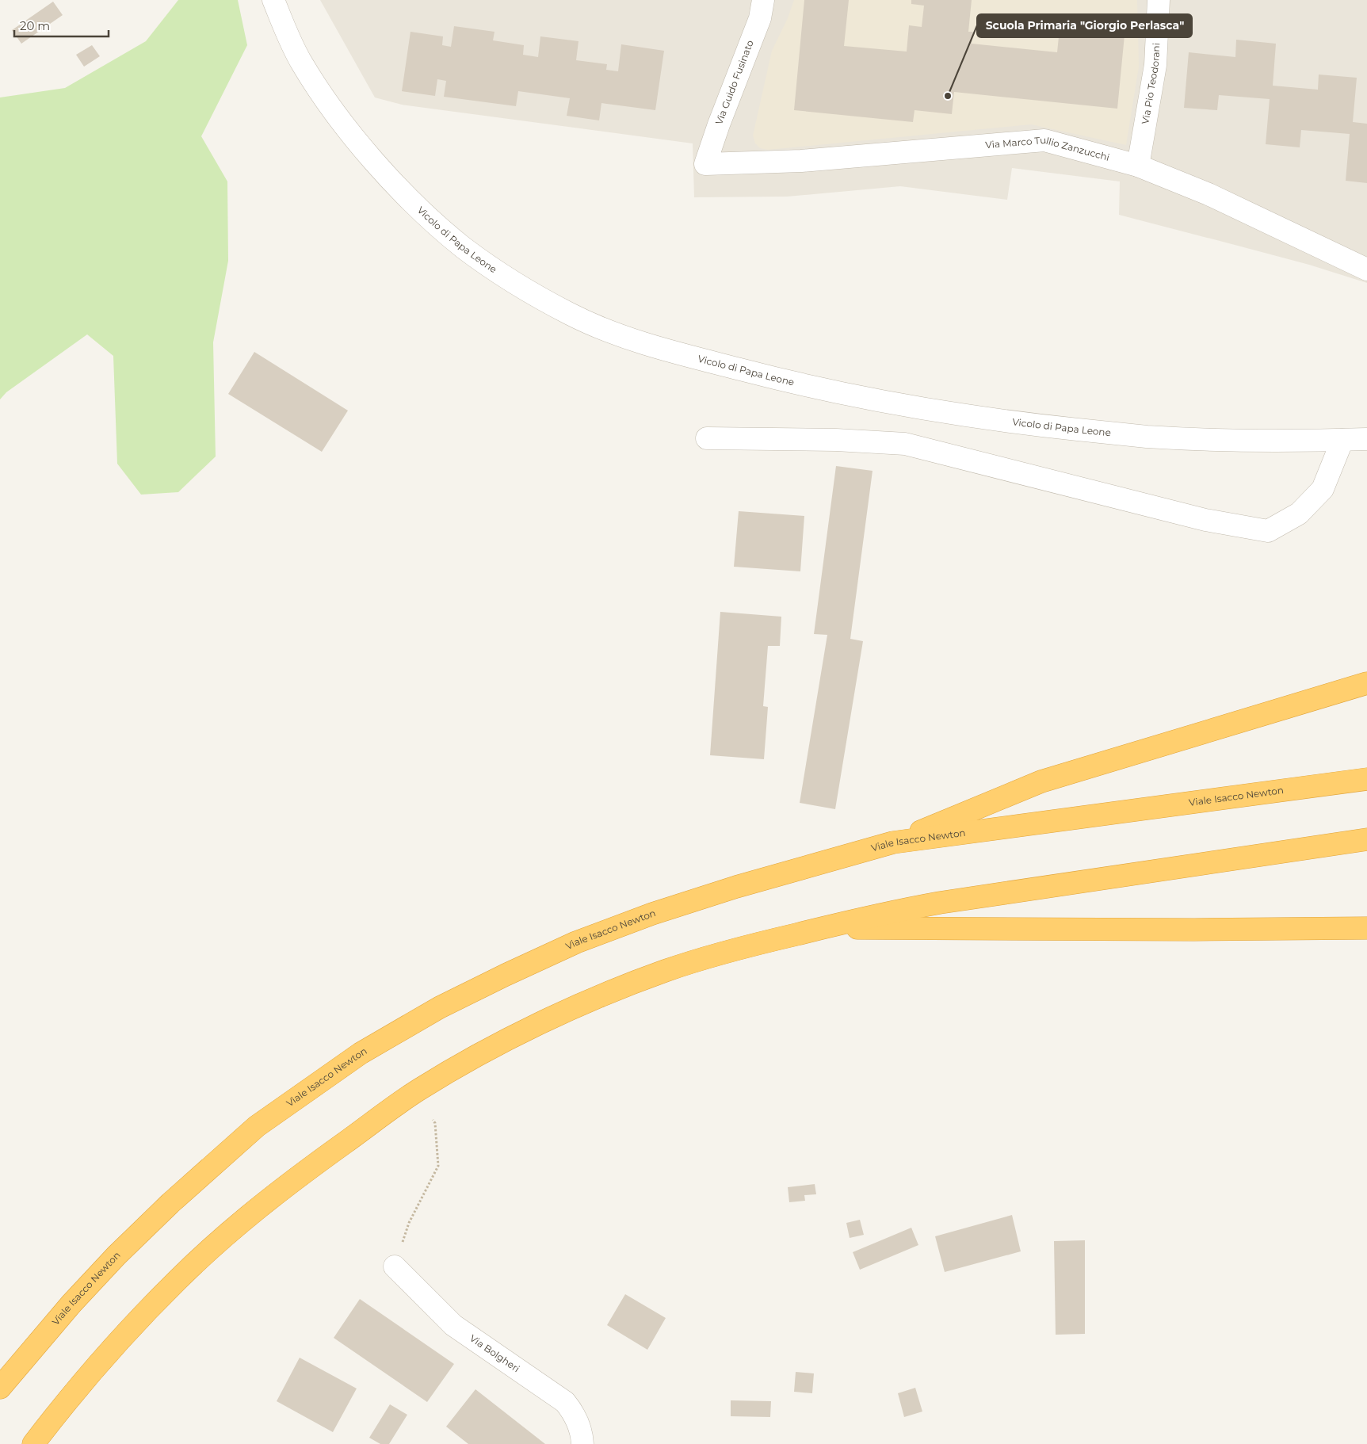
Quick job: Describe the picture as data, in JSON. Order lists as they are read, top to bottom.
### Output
{
  "streets": {
    "highway": ["Viale Isacco Newton"],
    "street": [
      "Via Guido Fusinato",
      "Via Pio Teodorani",
      "Via Marco Tullio Zanzucchi",
      "Vicolo di Papa Leone",
      "Via Bolgheri"
    ]
  },
  "crossings": [
    ["Via Guido Fusinato", "Via Marco Tullio Zanzucchi"],
    ["Via Pio Teodorani", "Via Marco Tullio Zanzucchi"]
  ],
  "places": ["Scuola Primaria \"Giorgio Perlasca\""],
  "scale_bar": "20 m"
}
